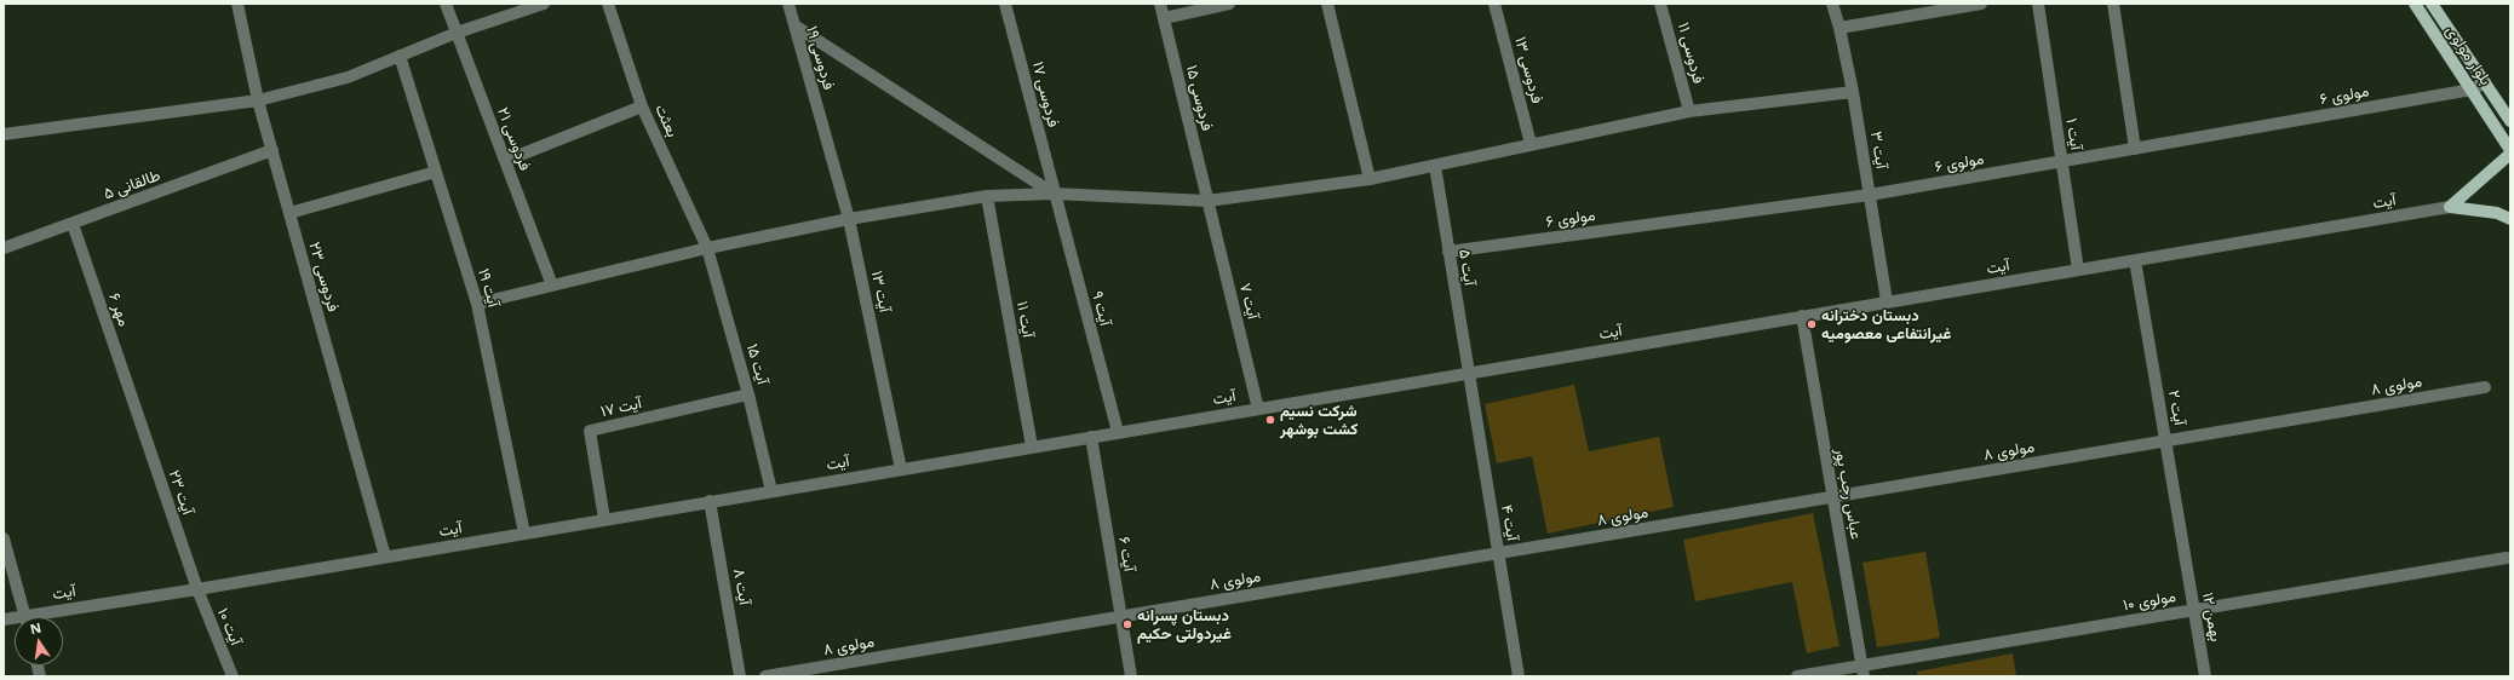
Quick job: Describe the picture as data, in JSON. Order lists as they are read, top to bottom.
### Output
{
  "streets": {
    "main road": ["بلوار مولوی"],
    "street": [
      "فردوسی ۱۱",
      "فردوسی ۱۹",
      "فردوسی ۱۳",
      "فردوسی ۱۷",
      "مولوی ۶",
      "فردوسی ۱۵",
      "بعثت",
      "آیت ۱",
      "فردوسی ۲۱",
      "آیت ۳",
      "طالقانی ۵",
      "آیت",
      "آیت ۵",
      "فردوسی ۲۳",
      "آیت ۱۹",
      "آیت ۱۳",
      "آیت ۷",
      "آیت ۹",
      "مهر ۶",
      "آیت ۱۱",
      "آیت ۱۵",
      "مولوی ۸",
      "آیت ۱۷",
      "آیت ۲",
      "آیت ۲۳",
      "عباس رجب پور",
      "آیت ۴",
      "آیت ۶",
      "آیت ۸",
      "مولوی ۱۰",
      "بهمن ۱۲",
      "آیت ۱۰"
    ]
  },
  "crossings": [
    ["بلوار مولوی", "مولوی ۶"],
    ["فردوسی ۱۹", "آیت ۱۳"],
    ["فردوسی ۱۷", "آیت ۹"],
    ["مولوی ۶", "آیت ۱"],
    ["مولوی ۶", "آیت ۳"],
    ["مولوی ۶", "آیت ۵"],
    ["فردوسی ۱۵", "آیت ۷"],
    ["بعثت", "آیت ۱۵"],
    ["آیت ۱", "آیت"],
    ["آیت ۳", "آیت"],
    ["طالقانی ۵", "فردوسی ۲۳"],
    ["طالقانی ۵", "مهر ۶"],
    ["آیت", "آیت ۵"],
    ["آیت", "فردوسی ۲۳"],
    ["آیت", "آیت ۱۹"],
    ["آیت", "آیت ۱۳"],
    ["آیت", "آیت ۷"],
    ["آیت", "آیت ۹"],
    ["آیت", "آیت ۱۱"],
    ["آیت", "آیت ۱۵"],
    ["آیت", "آیت ۱۷"],
    ["آیت", "آیت ۲"],
    ["آیت", "آیت ۲۳"],
    ["آیت", "عباس رجب پور"],
    ["آیت", "آیت ۴"],
    ["آیت", "آیت ۶"],
    ["آیت", "آیت ۸"],
    ["آیت", "آیت ۱۰"],
    ["آیت ۵", "آیت ۴"],
    ["مهر ۶", "آیت ۲۳"],
    ["آیت ۱۵", "آیت ۱۷"],
    ["مولوی ۸", "آیت ۲"],
    ["مولوی ۸", "عباس رجب پور"],
    ["مولوی ۸", "آیت ۴"],
    ["مولوی ۸", "آیت ۶"],
    ["آیت ۲", "بهمن ۱۲"],
    ["آیت ۲۳", "آیت ۱۰"],
    ["عباس رجب پور", "مولوی ۱۰"],
    ["مولوی ۱۰", "بهمن ۱۲"]
  ],
  "places": ["دبستان دخترانه غیرانتفاعی معصومیه", "شرکت نسیم کشت بوشهر", "دبستان پسرانه غیردولتی حکیم"],
  "north": "top"
}
